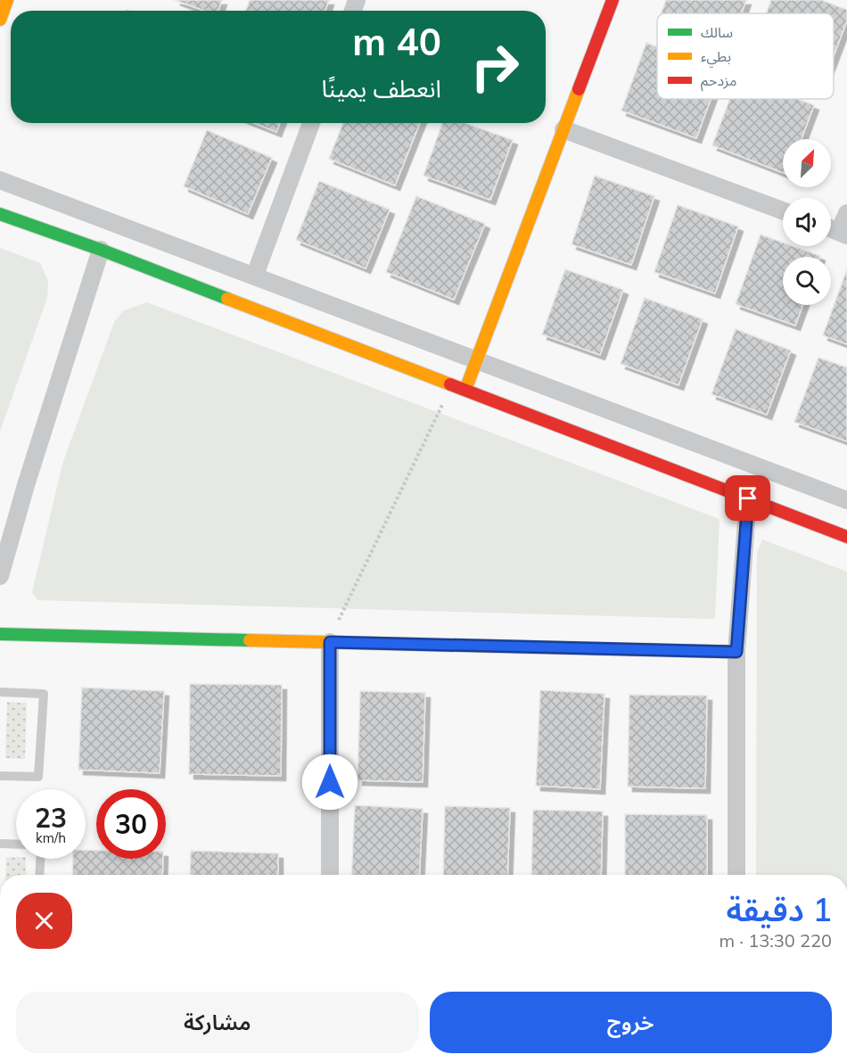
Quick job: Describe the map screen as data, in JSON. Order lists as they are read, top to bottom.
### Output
{
  "legend": ["سالك", "بطيء", "مزدحم"],
  "north": "top right",
  "page": {
    "turn": ["40 m", "انعطف يمينًا"],
    "speed": "23 km/h",
    "limit": "30",
    "heading": ["1 دقيقة", "220 m · 13:30"],
    "buttons": ["خروج", "مشاركة"]
  }
}
